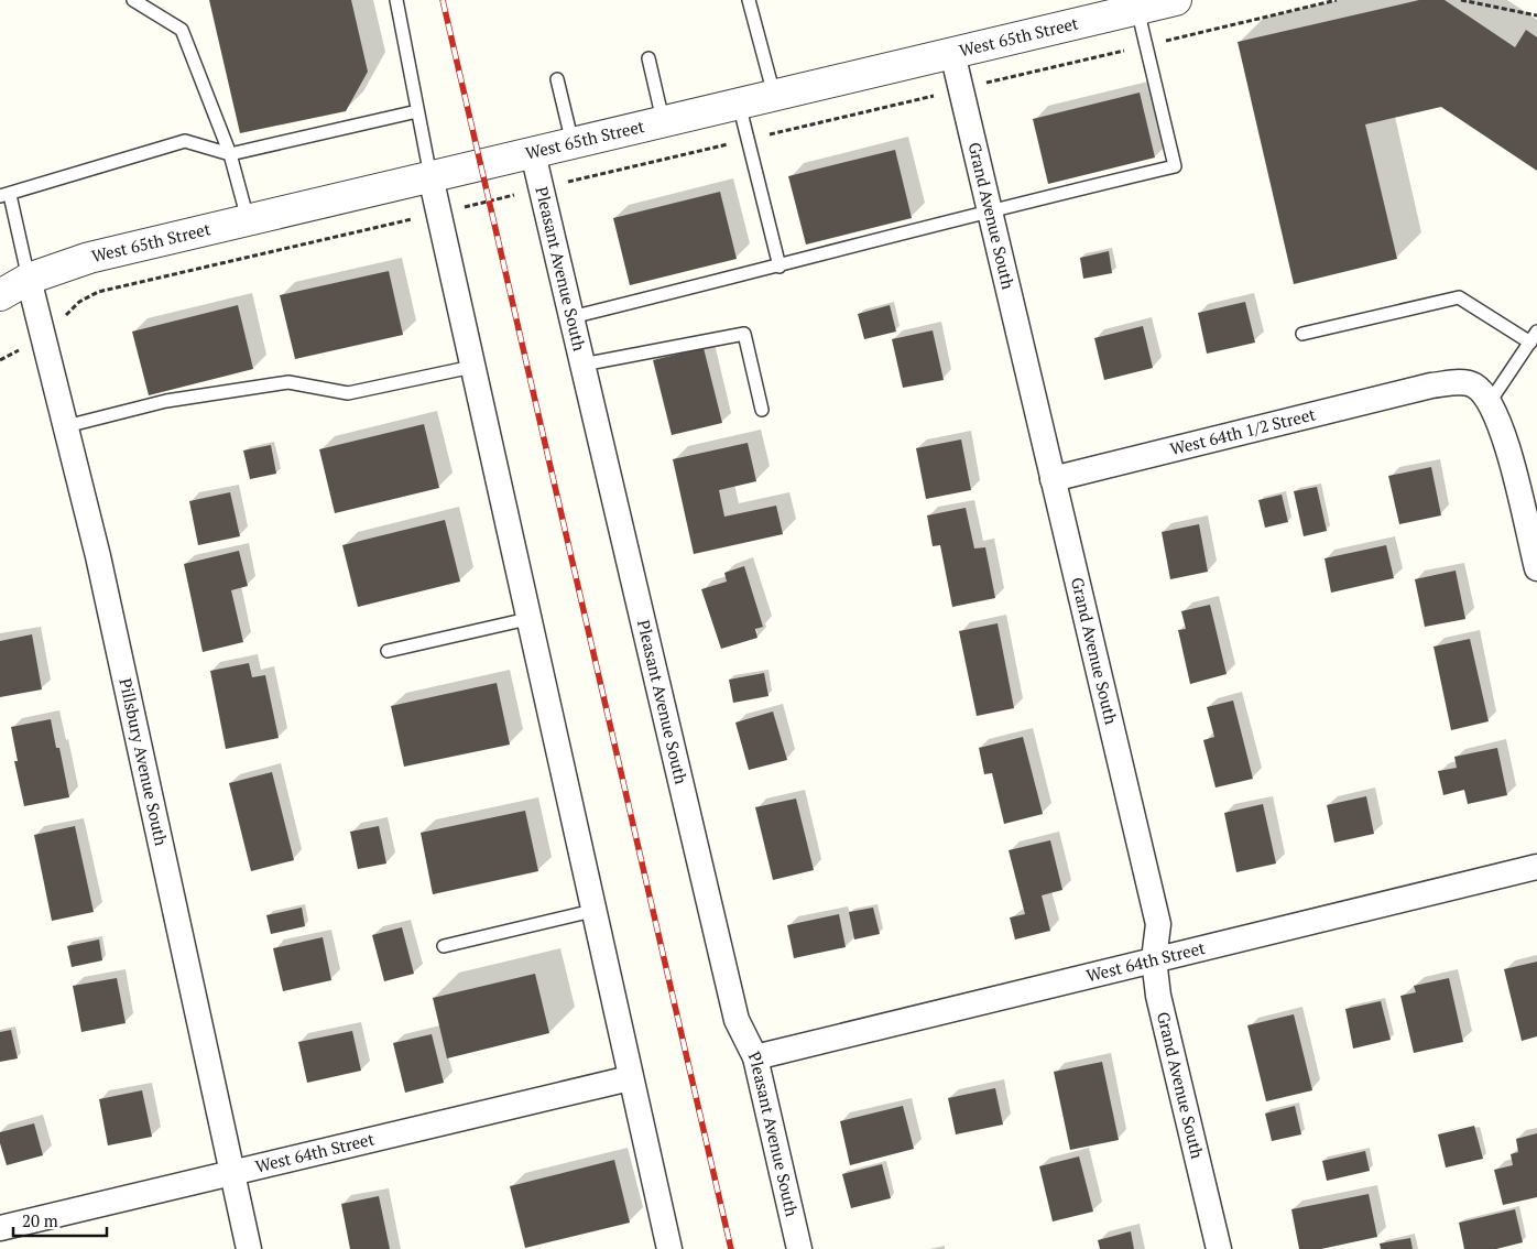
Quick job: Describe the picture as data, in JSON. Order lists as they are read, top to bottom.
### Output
{
  "streets": {
    "street": [
      "West 65th Street",
      "Grand Avenue South",
      "Pleasant Avenue South",
      "West 64th 1/2 Street",
      "Pillsbury Avenue South",
      "West 64th Street"
    ]
  },
  "crossings": [
    ["West 65th Street", "Grand Avenue South"],
    ["West 65th Street", "Pleasant Avenue South"],
    ["West 65th Street", "Pillsbury Avenue South"],
    ["Grand Avenue South", "West 64th 1/2 Street"],
    ["Grand Avenue South", "West 64th Street"],
    ["Pleasant Avenue South", "West 64th Street"],
    ["Pillsbury Avenue South", "West 64th Street"]
  ],
  "scale_bar": "20 m"
}
